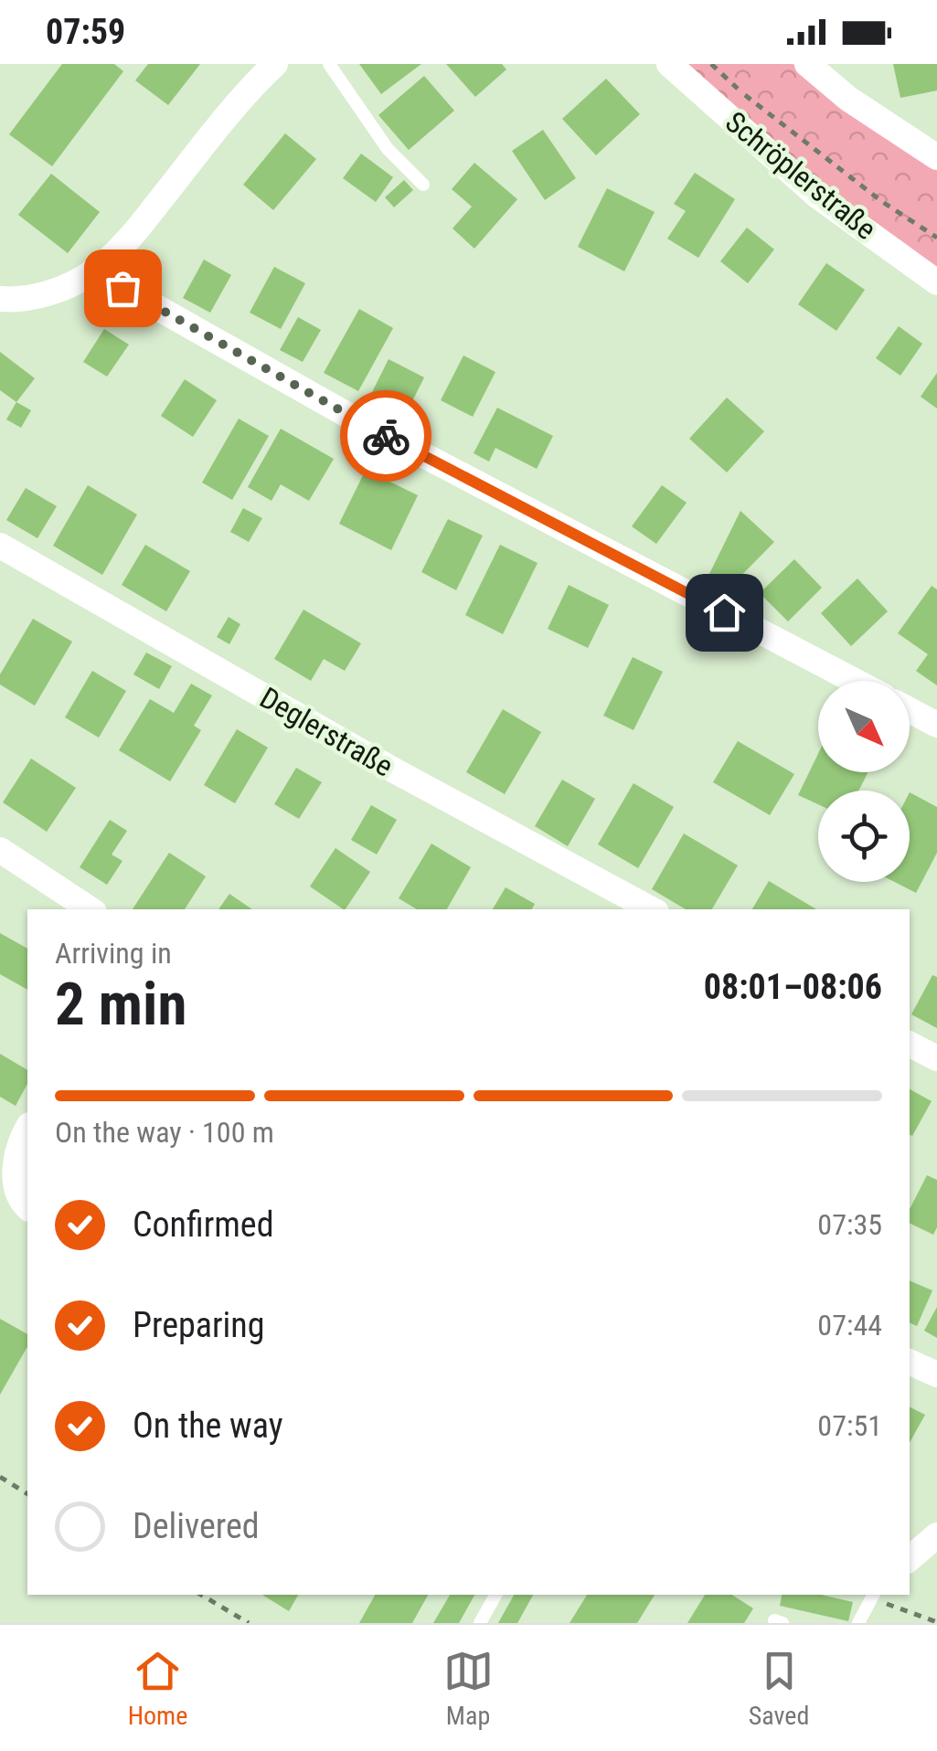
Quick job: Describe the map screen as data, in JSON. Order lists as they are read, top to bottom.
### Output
{
  "streets": {
    "street": ["Schröplerstraße", "Deglerstraße"]
  },
  "north": "bottom right",
  "page": {
    "status": "07:59",
    "heading": ["2 min", "Arriving in", "08:01–08:06"],
    "bar": "On the way · 100 m",
    "list": [
      ["Confirmed", "07:35"],
      ["Preparing", "07:44"],
      ["On the way", "07:51"],
      "Delivered"
    ],
    "tabs": ["Home", "Map", "Saved"]
  }
}
